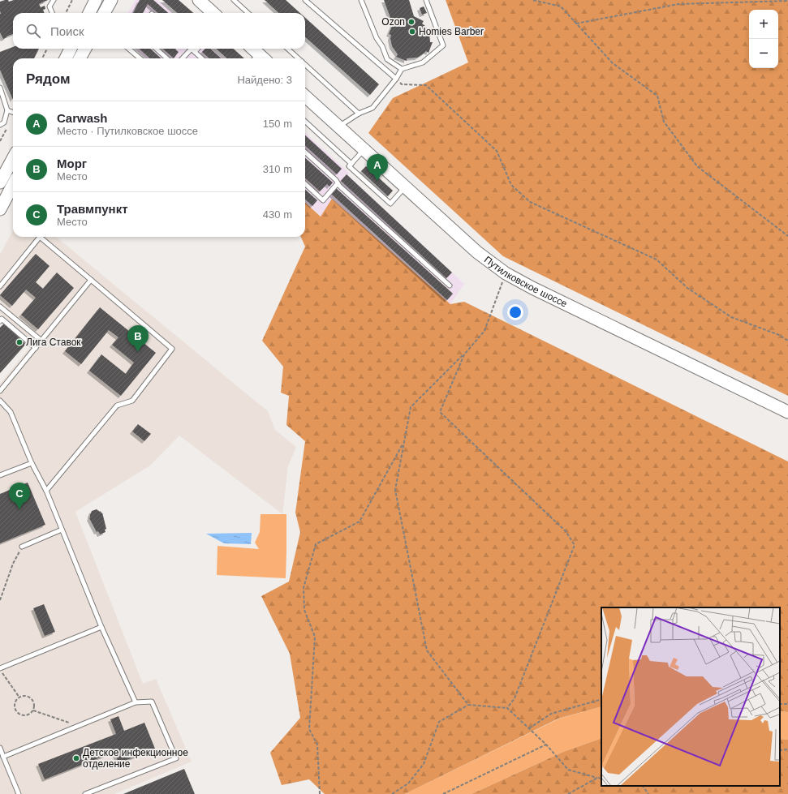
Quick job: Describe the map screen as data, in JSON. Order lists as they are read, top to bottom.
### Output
{
  "streets": {
    "main road": ["Путилковское шоссе"]
  },
  "places": [
    "Ozon",
    "Homies Barber",
    "Лига Ставок",
    "Детское инфекционное отделение"
  ],
  "page": {
    "map_buttons": ["+", "−"],
    "search": "Поиск",
    "heading": ["Рядом", "Найдено: 3"],
    "list": [
      {
        "mark": "A",
        "name": "Carwash",
        "note": "Место · Путилковское шоссе",
        "value": "150 m"
      },
      {
        "mark": "B",
        "name": "Морг",
        "note": "Место",
        "value": "310 m"
      },
      {
        "mark": "C",
        "name": "Травмпункт",
        "note": "Место",
        "value": "430 m"
      }
    ],
    "pins": ["A", "B", "C"]
  }
}
